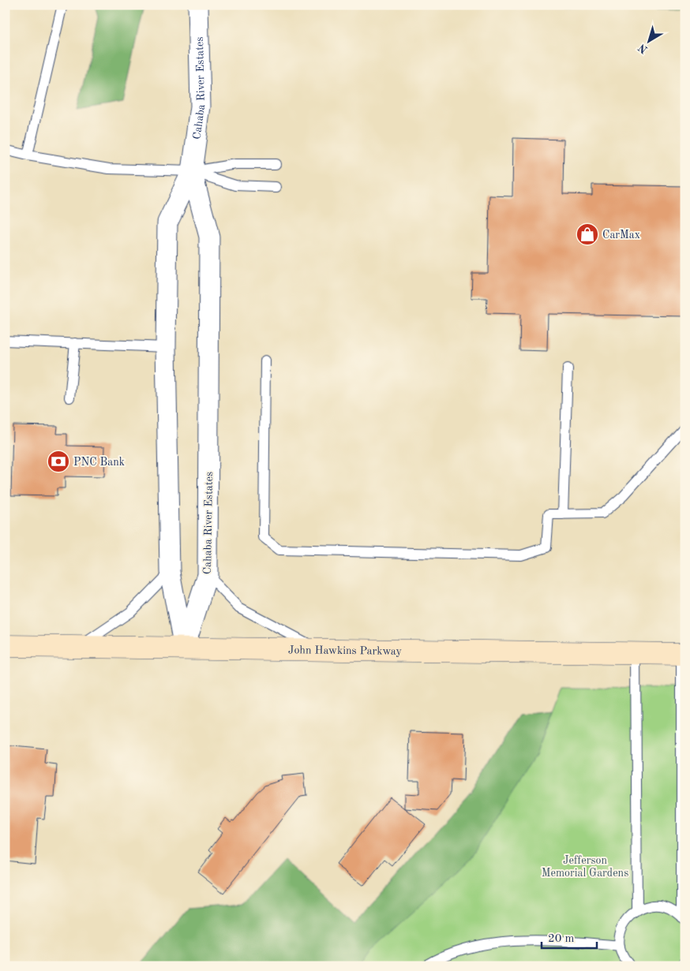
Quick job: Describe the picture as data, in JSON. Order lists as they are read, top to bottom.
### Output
{
  "streets": {
    "main road": ["John Hawkins Parkway"],
    "street": ["Cahaba River Estates"]
  },
  "crossings": [
    ["Cahaba River Estates", "John Hawkins Parkway"]
  ],
  "parks": ["Jefferson Memorial Gardens"],
  "places": {
    "shop": ["CarMax"],
    "bank": ["PNC Bank"]
  },
  "scale_bar": "20 m",
  "north": "bottom left"
}
